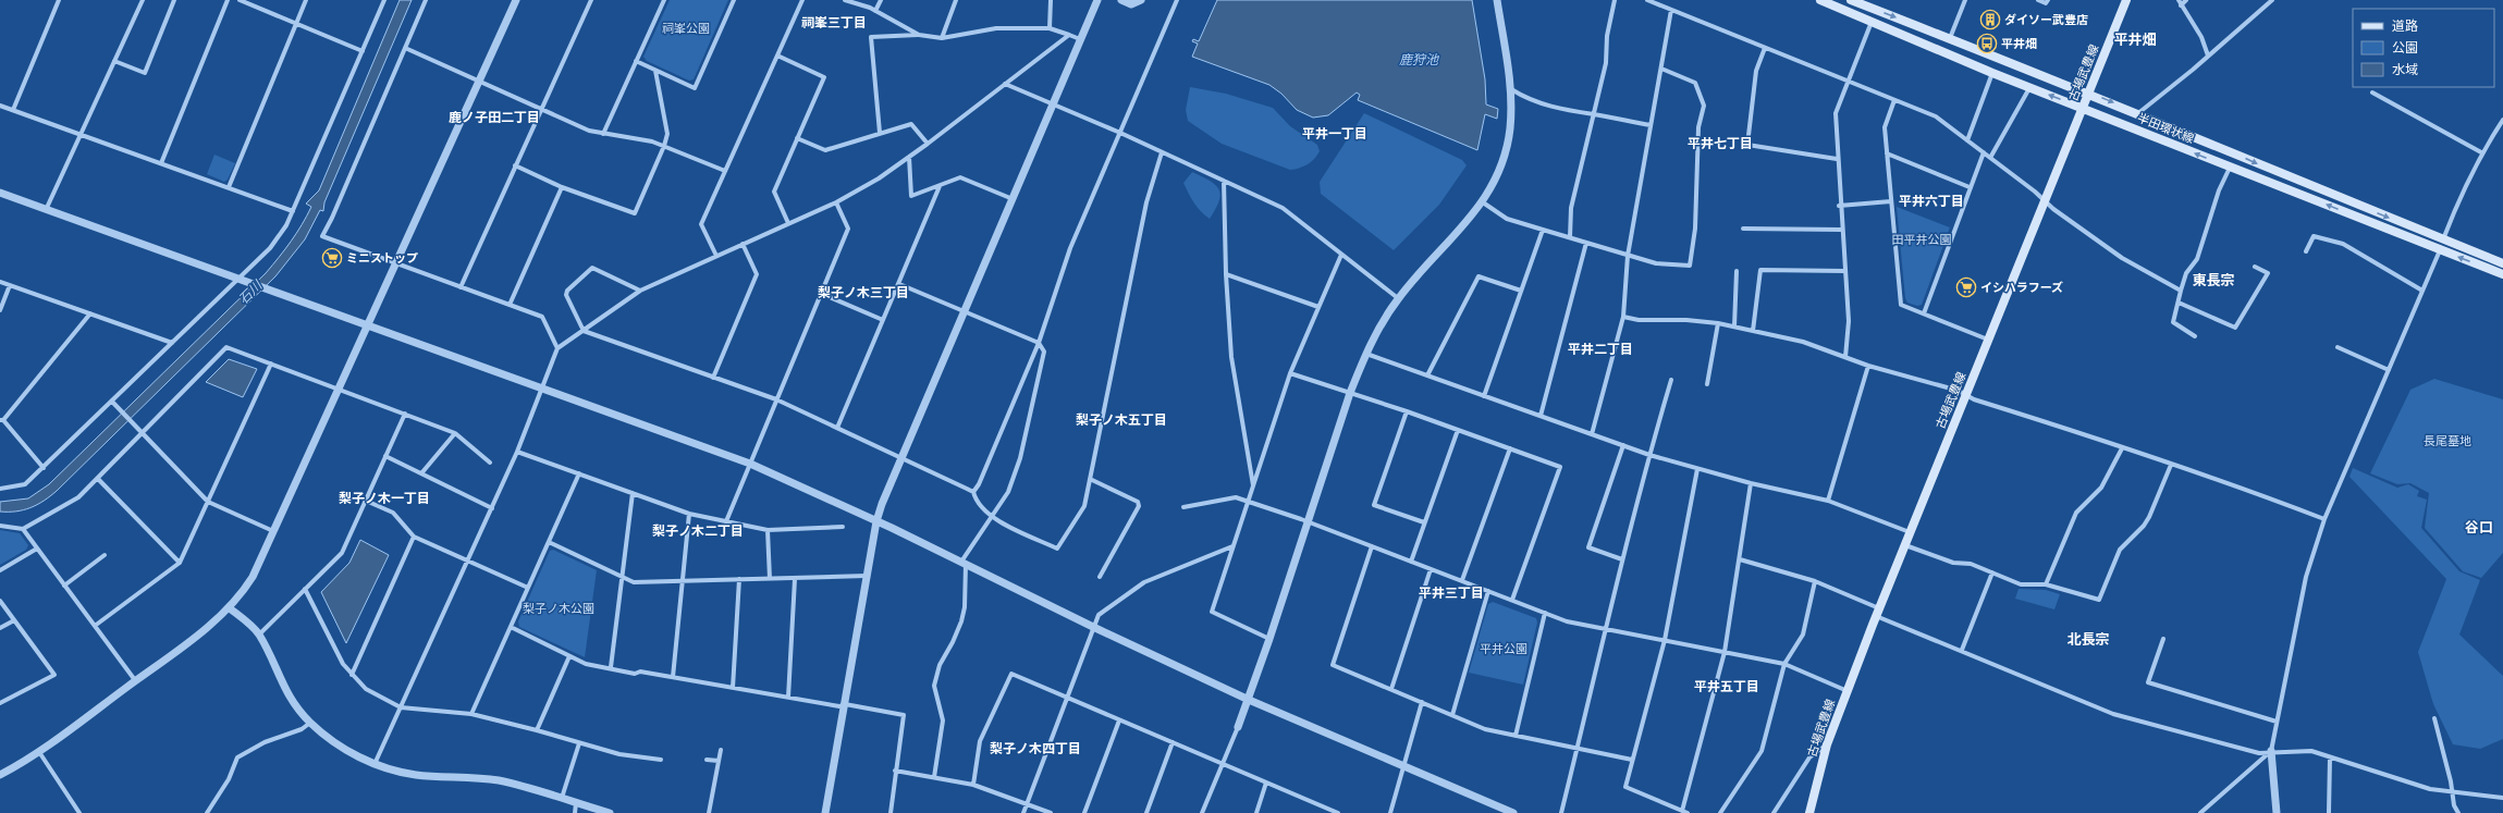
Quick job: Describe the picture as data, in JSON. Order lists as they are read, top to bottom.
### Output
{
  "streets": {
    "main road": ["古場武豊線", "半田環状線"]
  },
  "crossings": [
    ["古場武豊線", "半田環状線"]
  ],
  "districts": [
    "祠峯三丁目",
    "平井畑",
    "鹿ノ子田二丁目",
    "平井一丁目",
    "平井七丁目",
    "平井六丁目",
    "東長宗",
    "梨子ノ木三丁目",
    "平井二丁目",
    "梨子ノ木五丁目",
    "梨子ノ木一丁目",
    "谷口",
    "梨子ノ木二丁目",
    "平井三丁目",
    "北長宗",
    "平井五丁目",
    "梨子ノ木四丁目"
  ],
  "water": ["鹿狩池", "石川"],
  "parks": [
    "祠峯公園",
    "田平井公園",
    "長尾墓地",
    "梨子ノ木公園",
    "平井公園"
  ],
  "places": {
    "building": ["ダイソー武豊店"],
    "bus stop": ["平井畑"],
    "supermarket": ["ミニストップ", "イシハラフーズ"]
  },
  "legend": ["道路", "公園", "水域"]
}
